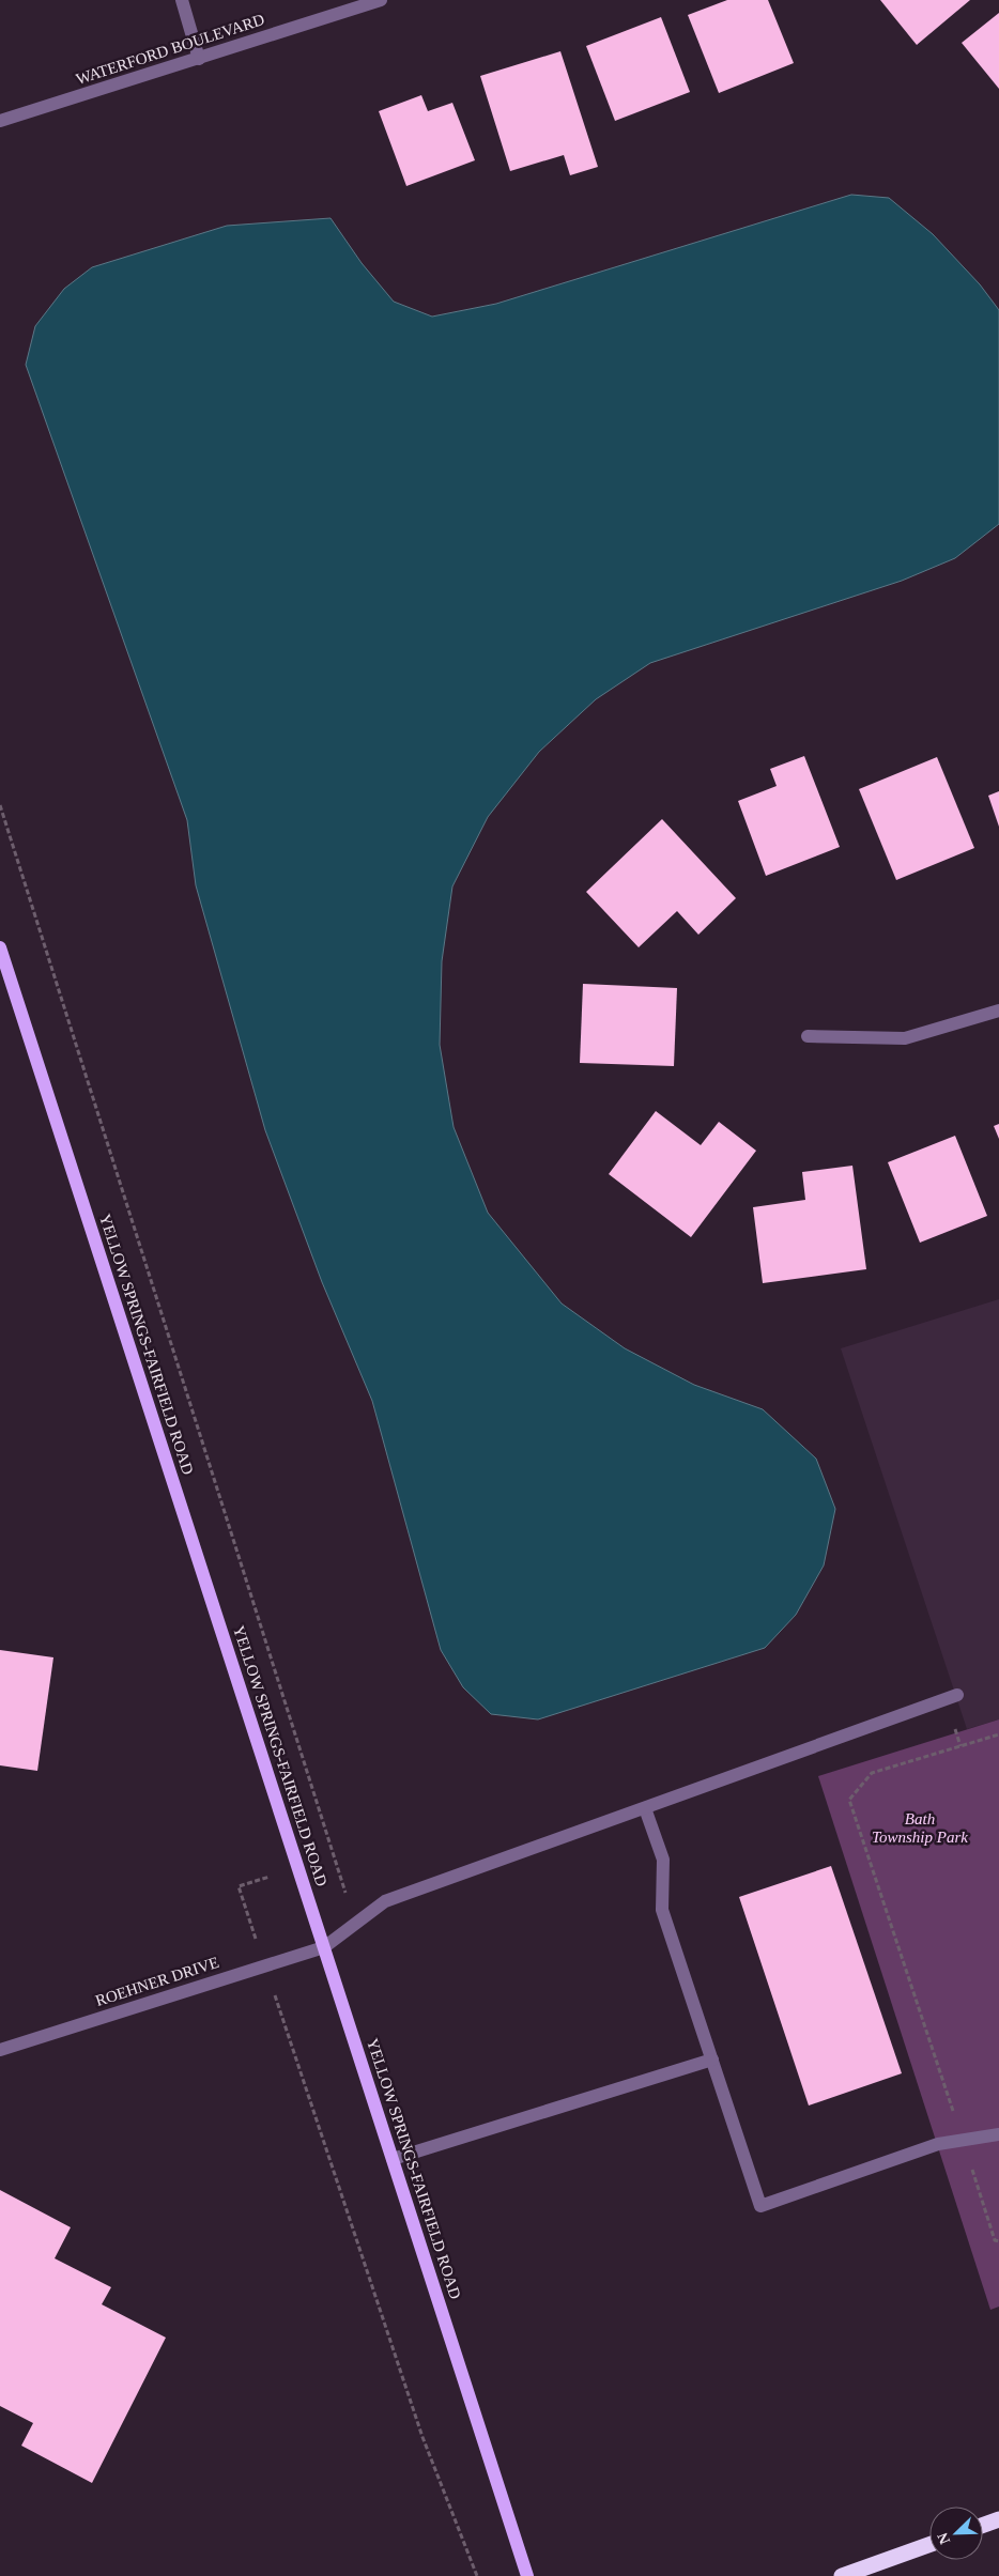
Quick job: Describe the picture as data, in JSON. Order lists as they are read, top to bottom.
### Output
{
  "streets": {
    "main road": ["YELLOW SPRINGS-FAIRFIELD ROAD"],
    "street": ["WATERFORD BOULEVARD", "ROEHNER DRIVE"]
  },
  "crossings": [
    ["YELLOW SPRINGS-FAIRFIELD ROAD", "ROEHNER DRIVE"]
  ],
  "parks": ["Bath Township Park"],
  "north": "bottom left"
}
